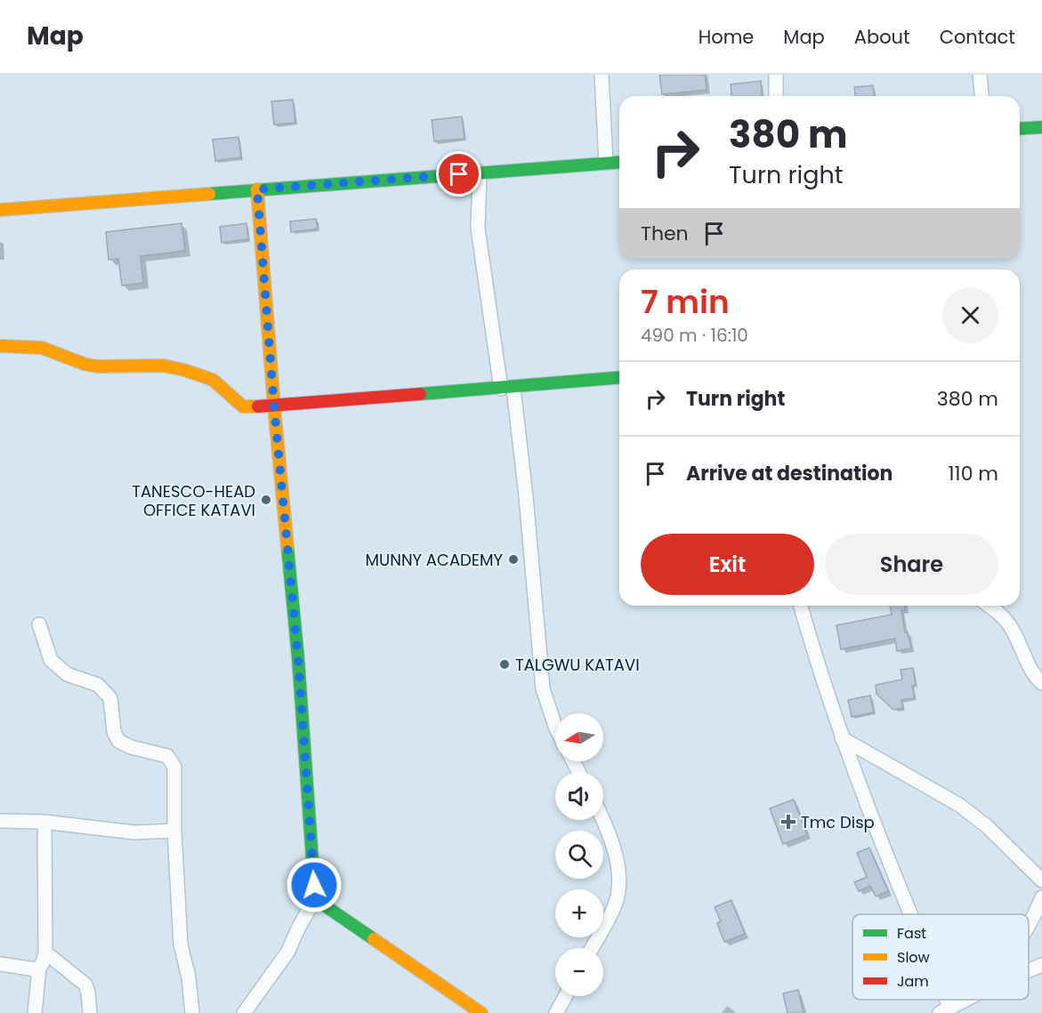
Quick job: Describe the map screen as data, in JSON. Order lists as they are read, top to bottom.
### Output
{
  "places": {
    "other": ["TANESCO-HEAD OFFICE KATAVI", "MUNNY ACADEMY", "TALGWU KATAVI"],
    "health": ["Tmc Disp"]
  },
  "legend": ["Fast", "Slow", "Jam"],
  "north": "left",
  "page": {
    "header": "Map",
    "nav": [
      "Home",
      "Map",
      "About",
      "Contact"
    ],
    "turn": ["380 m", "Turn right"],
    "then": "Then",
    "heading": ["7 min", "490 m · 16:10"],
    "list": [
      {
        "name": "Turn right",
        "value": "380 m"
      },
      {
        "name": "Arrive at destination",
        "value": "110 m"
      }
    ],
    "buttons": ["Exit", "Share"],
    "map_buttons": ["+", "−"]
  }
}
